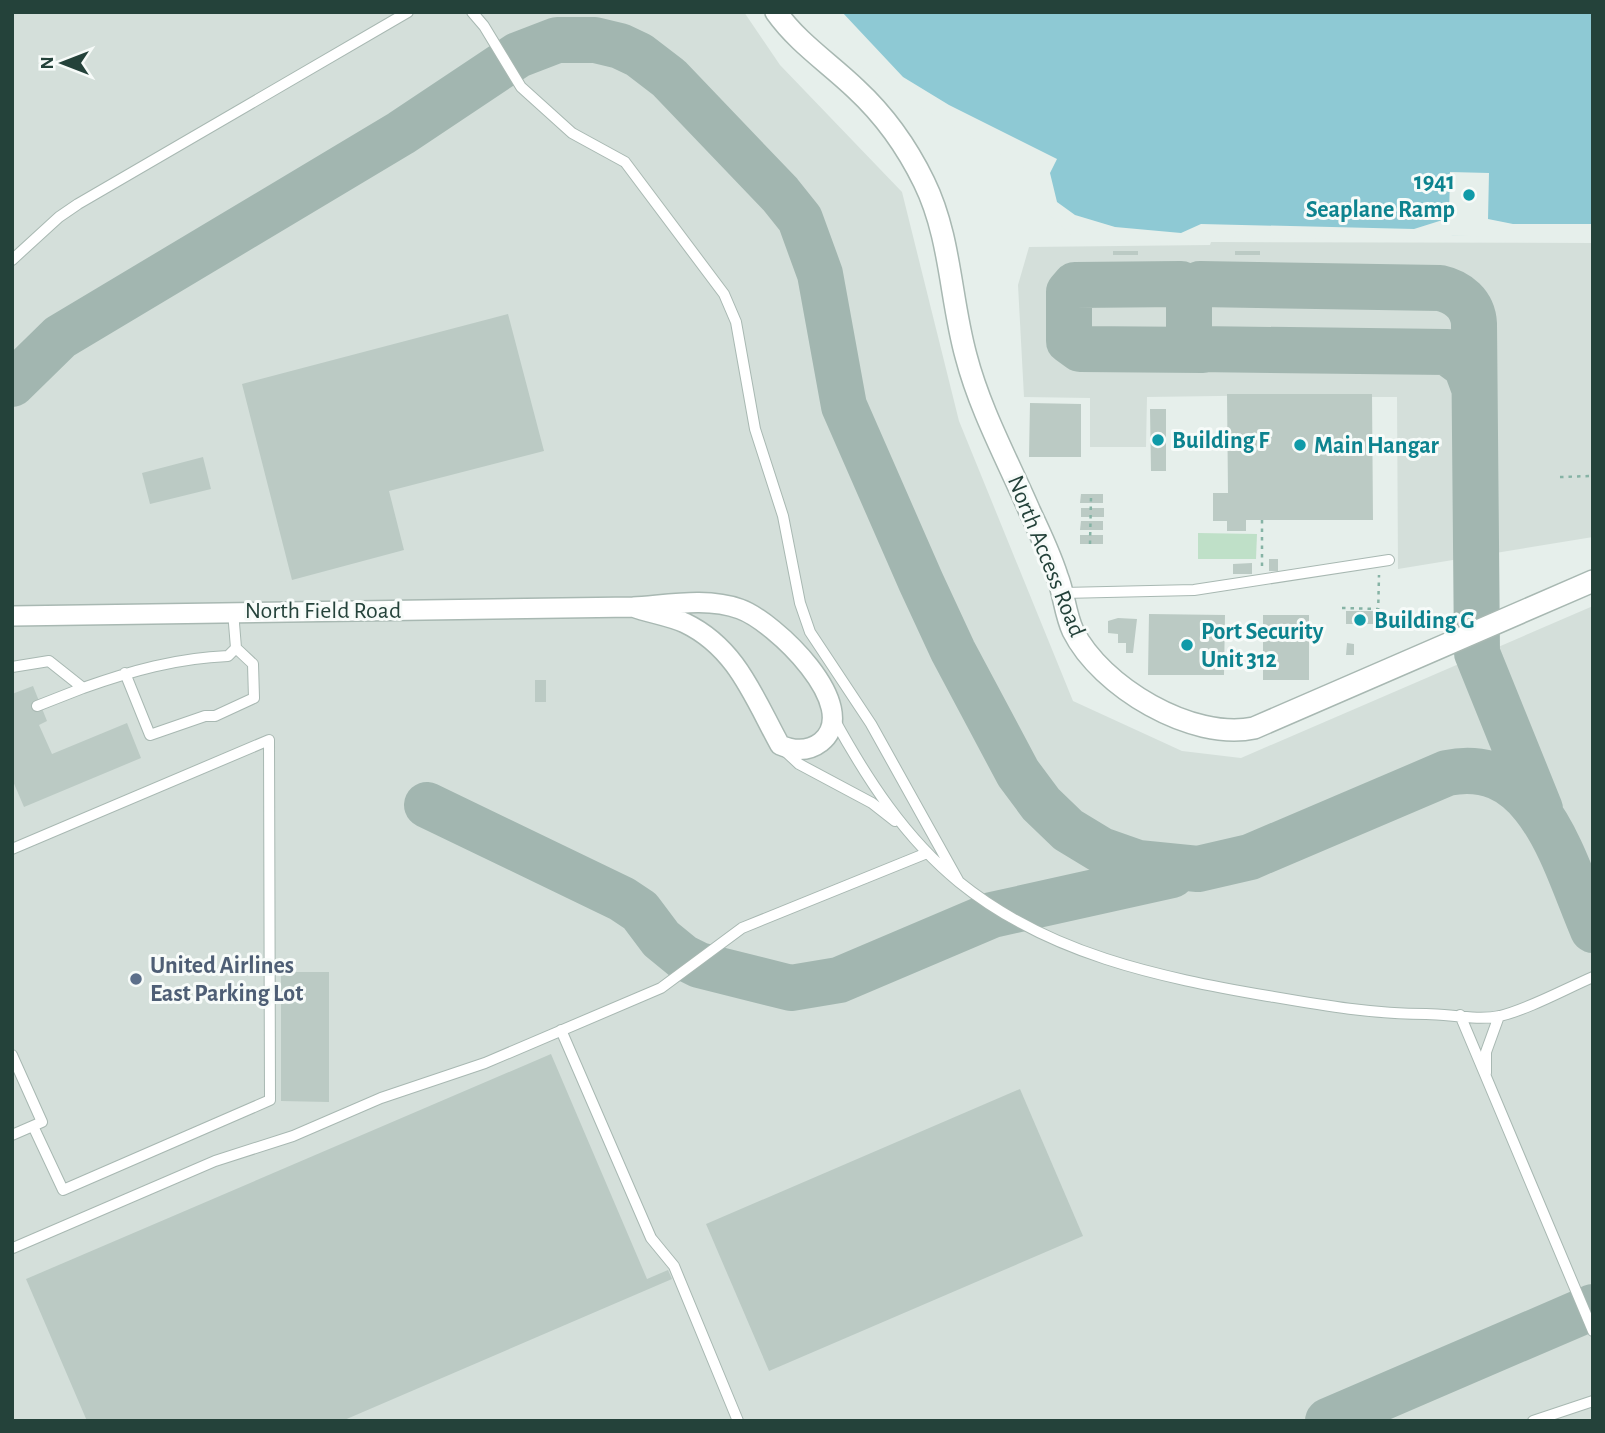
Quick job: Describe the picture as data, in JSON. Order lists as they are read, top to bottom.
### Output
{
  "streets": {
    "street": ["North Access Road", "North Field Road"]
  },
  "places": [
    "1941 Seaplane Ramp",
    "Building F",
    "Main Hangar",
    "Building G",
    "Port Security Unit 312",
    "United Airlines East Parking Lot"
  ],
  "north": "left"
}
